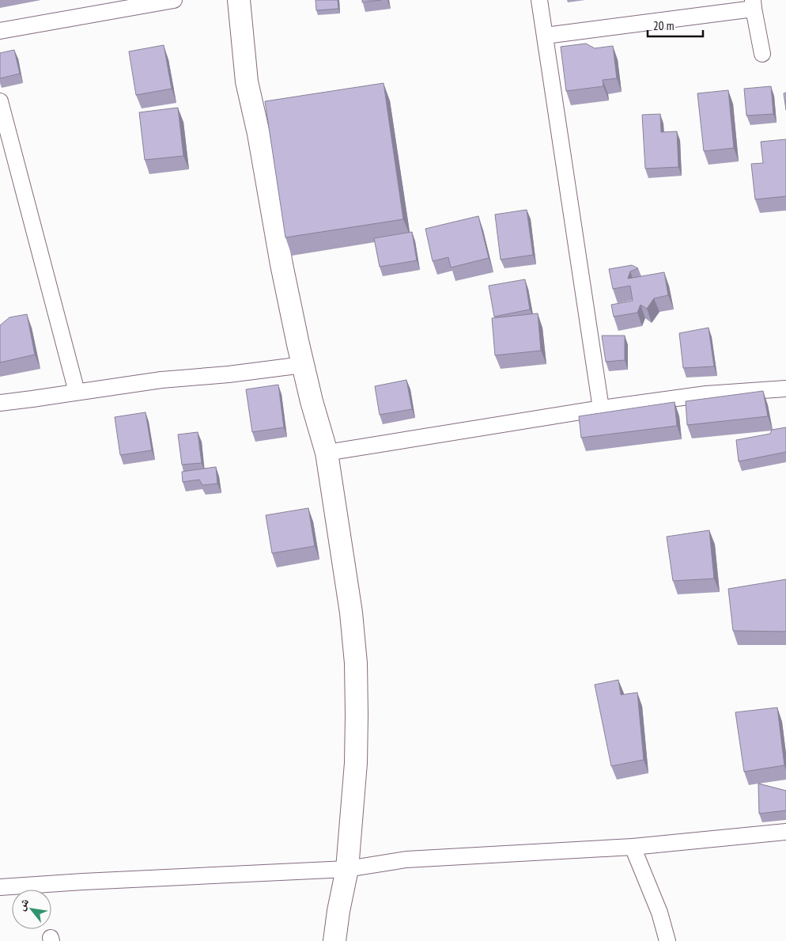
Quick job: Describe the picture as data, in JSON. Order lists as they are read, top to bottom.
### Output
{
  "scale_bar": "20 m",
  "north": "top left"
}
